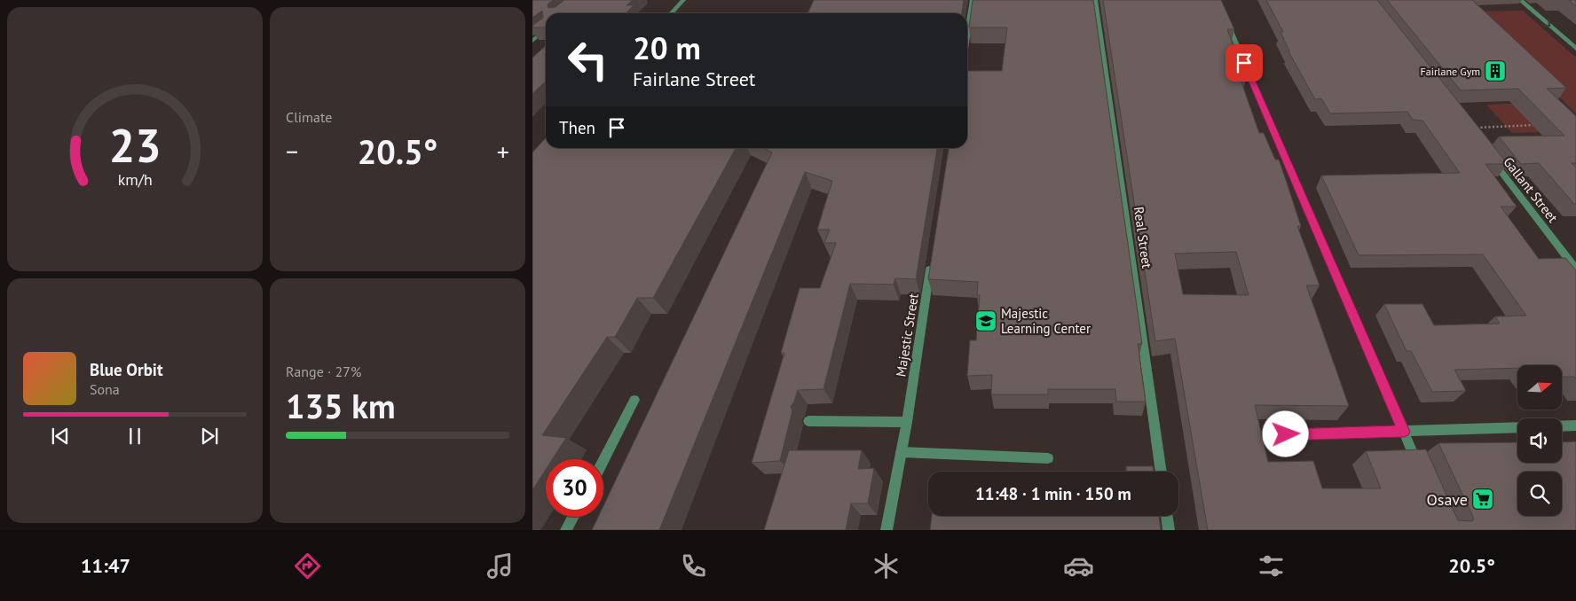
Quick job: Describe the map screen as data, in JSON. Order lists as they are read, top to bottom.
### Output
{
  "streets": {
    "street": ["Gallant Street", "Real Street", "Majestic Street"]
  },
  "places": {
    "building": ["Fairlane Gym"],
    "school or university": ["Majestic Learning Center"],
    "supermarket": ["Osave"]
  },
  "north": "right",
  "page": {
    "tile": [
      "Climate",
      ["Range · 27%", "135 km"]
    ],
    "turn": ["20 m", "Fairlane Street"],
    "then": "Then",
    "heat": ["−", "20.5°", "+"],
    "song": ["Blue Orbit", "Sona"],
    "limit": "30",
    "trip": "11:48 · 1 min · 150 m",
    "tabs": ["11:47", "20.5°"],
    "gauge": ["23", "km/h"]
  }
}
